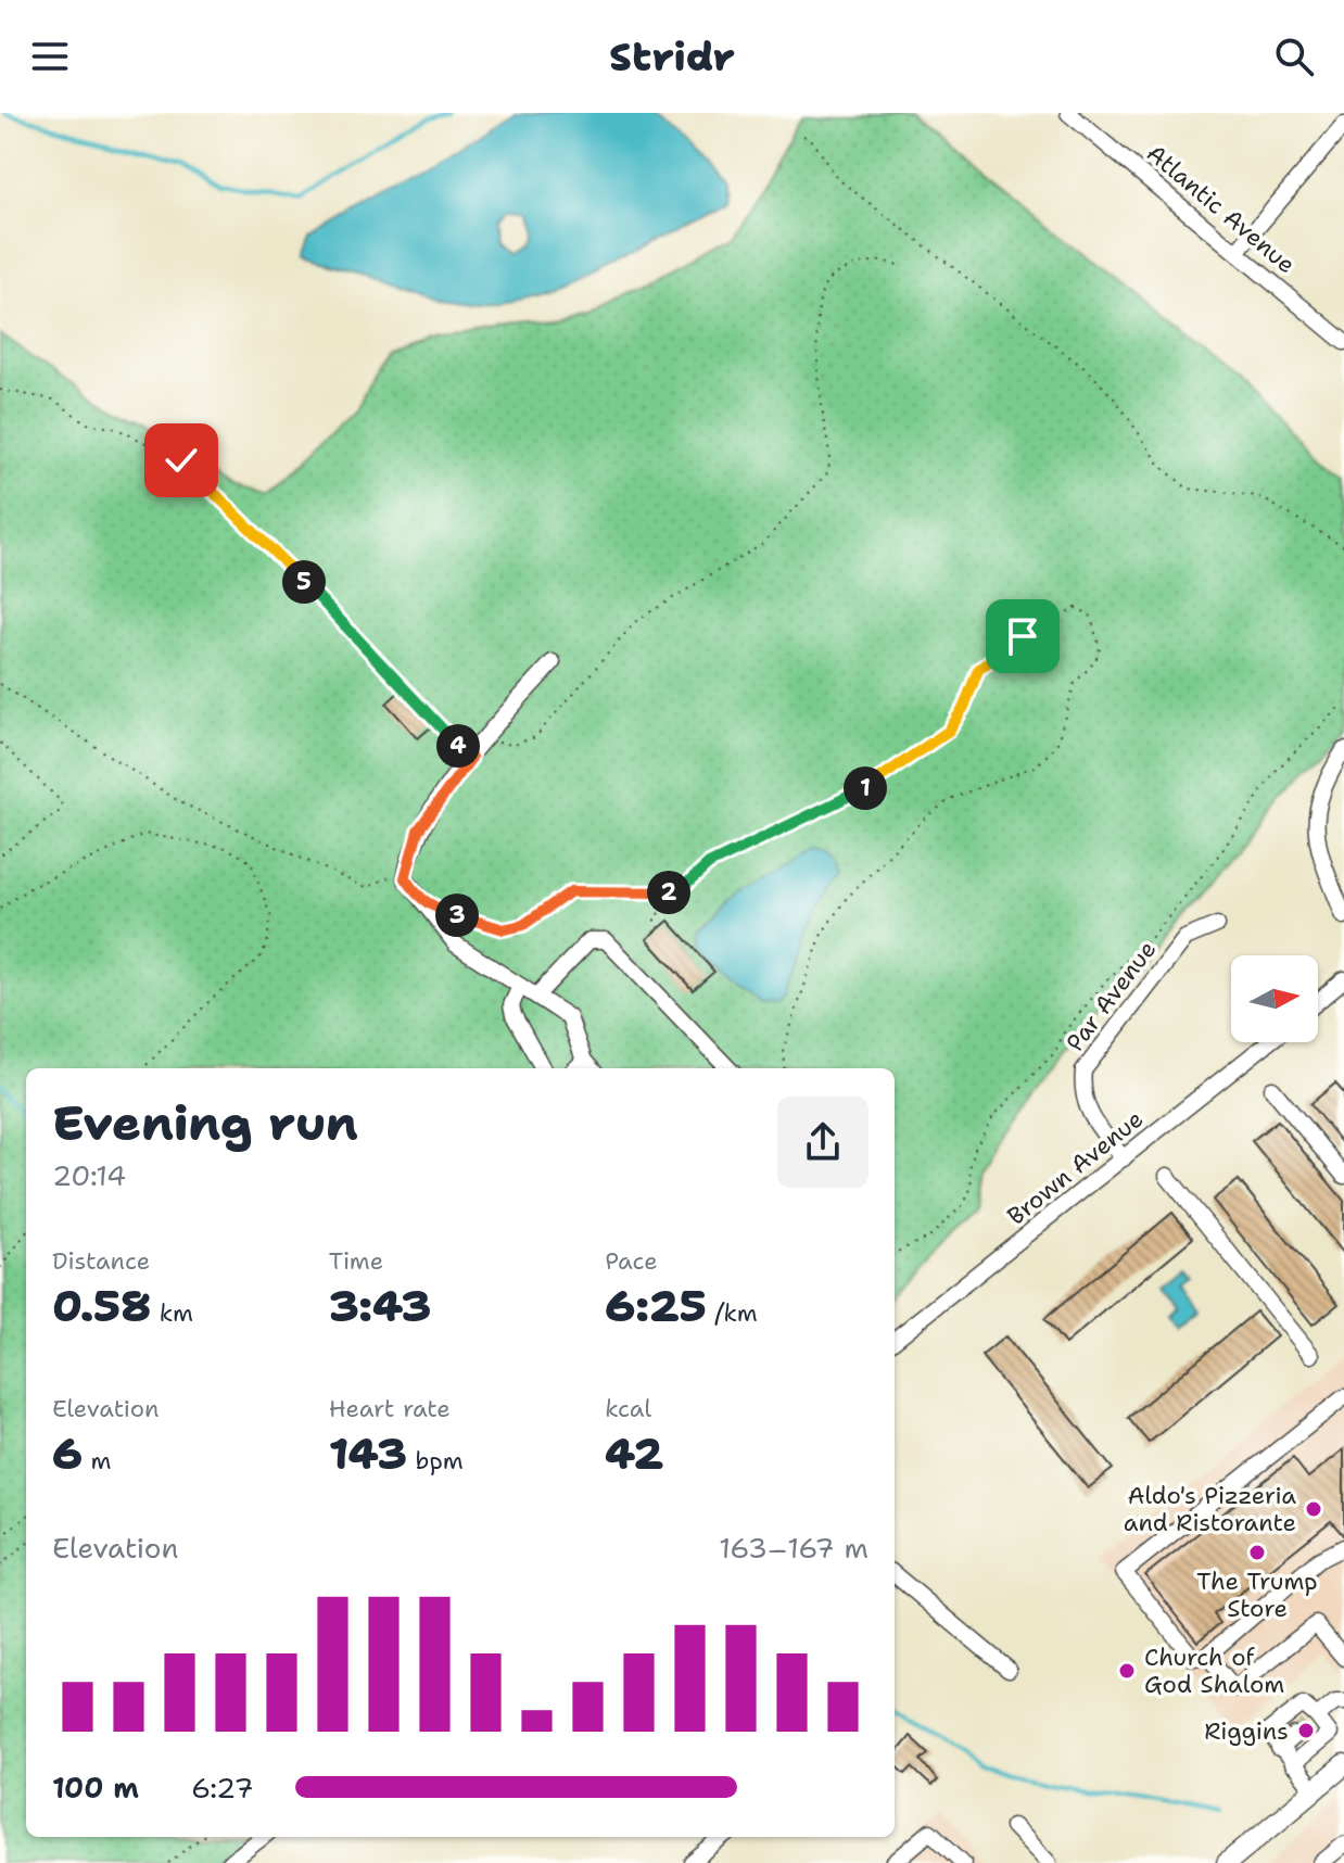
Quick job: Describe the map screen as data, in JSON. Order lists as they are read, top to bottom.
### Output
{
  "streets": {
    "street": ["Atlantic Avenue", "Par Avenue", "Brown Avenue"]
  },
  "crossings": [
    ["Par Avenue", "Brown Avenue"]
  ],
  "places": [
    "Aldo's Pizzeria and Ristorante",
    "The Trump Store",
    "Church of God Shalom",
    "Riggins"
  ],
  "north": "right",
  "page": {
    "header": "Stridr",
    "pins": [
      "5",
      "4",
      "1",
      "2",
      "3"
    ],
    "heading": ["Evening run", "20:14"],
    "stats": [
      ["Distance", "0.58 km"],
      ["Time", "3:43"],
      ["Pace", "6:25 /km"],
      ["Elevation", "6 m"],
      ["Heart rate", "143 bpm"],
      ["kcal", "42"]
    ],
    "chart": ["Elevation", "163–167 m"],
    "list": [
      {
        "name": "100 m",
        "note": "6:27"
      }
    ]
  }
}
